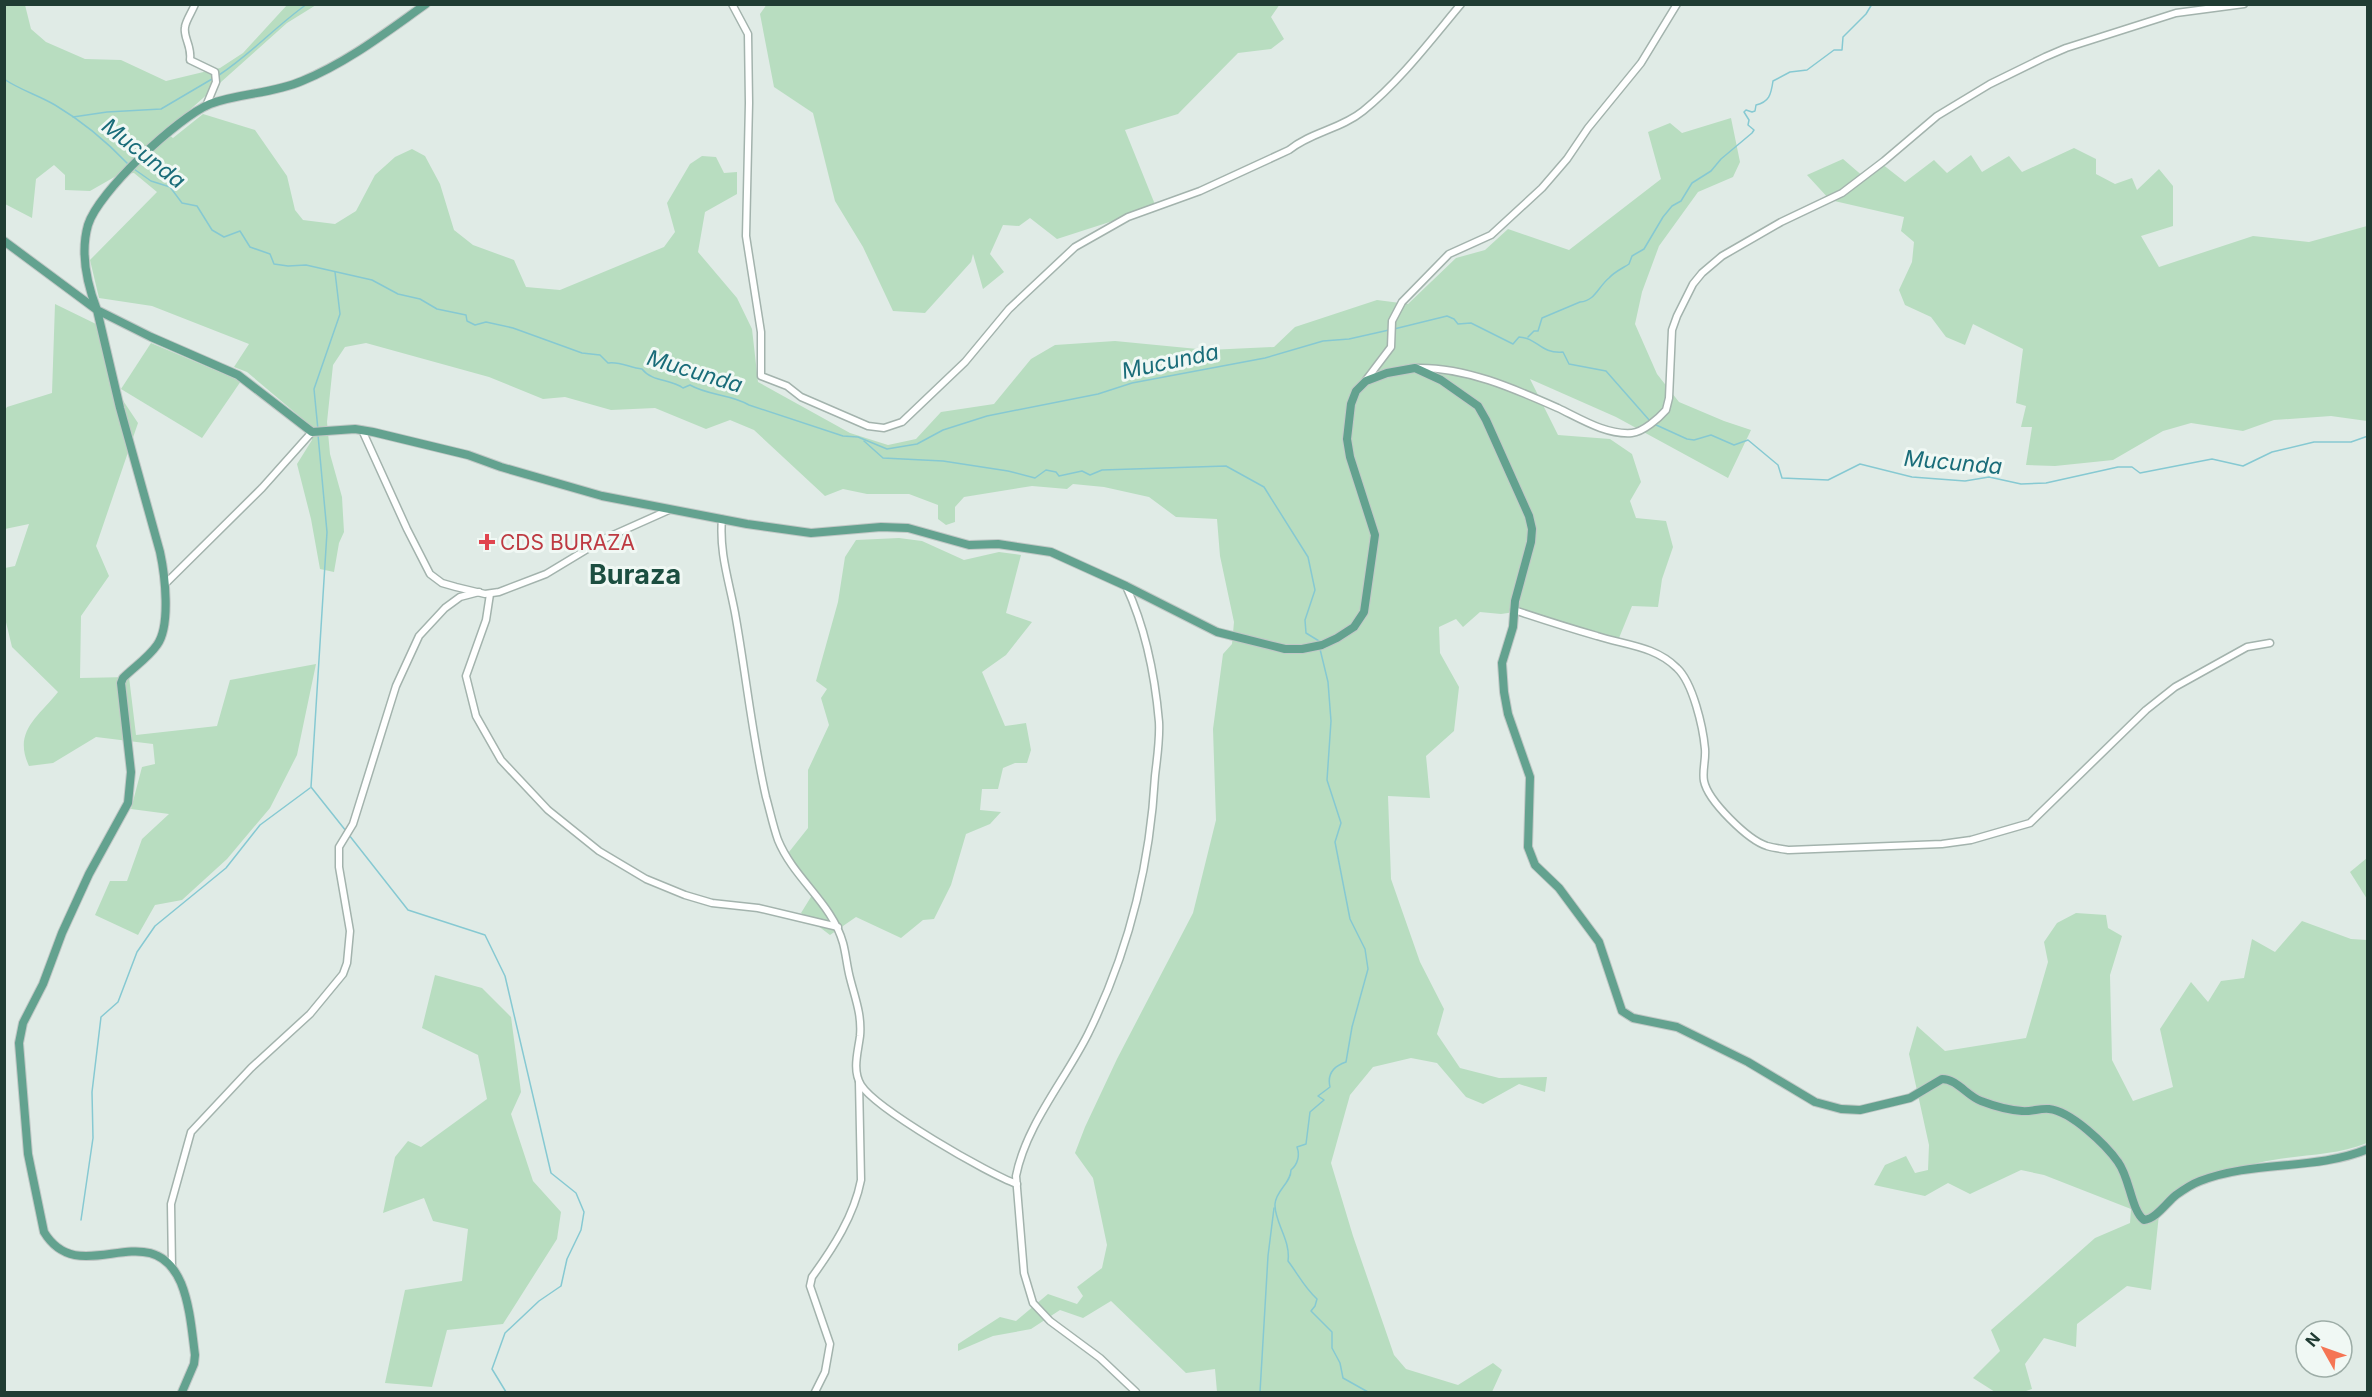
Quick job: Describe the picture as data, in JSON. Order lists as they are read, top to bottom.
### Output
{
  "districts": ["Buraza"],
  "water": ["Mucunda"],
  "places": {
    "health": ["CDS BURAZA"]
  },
  "north": "top left"
}
